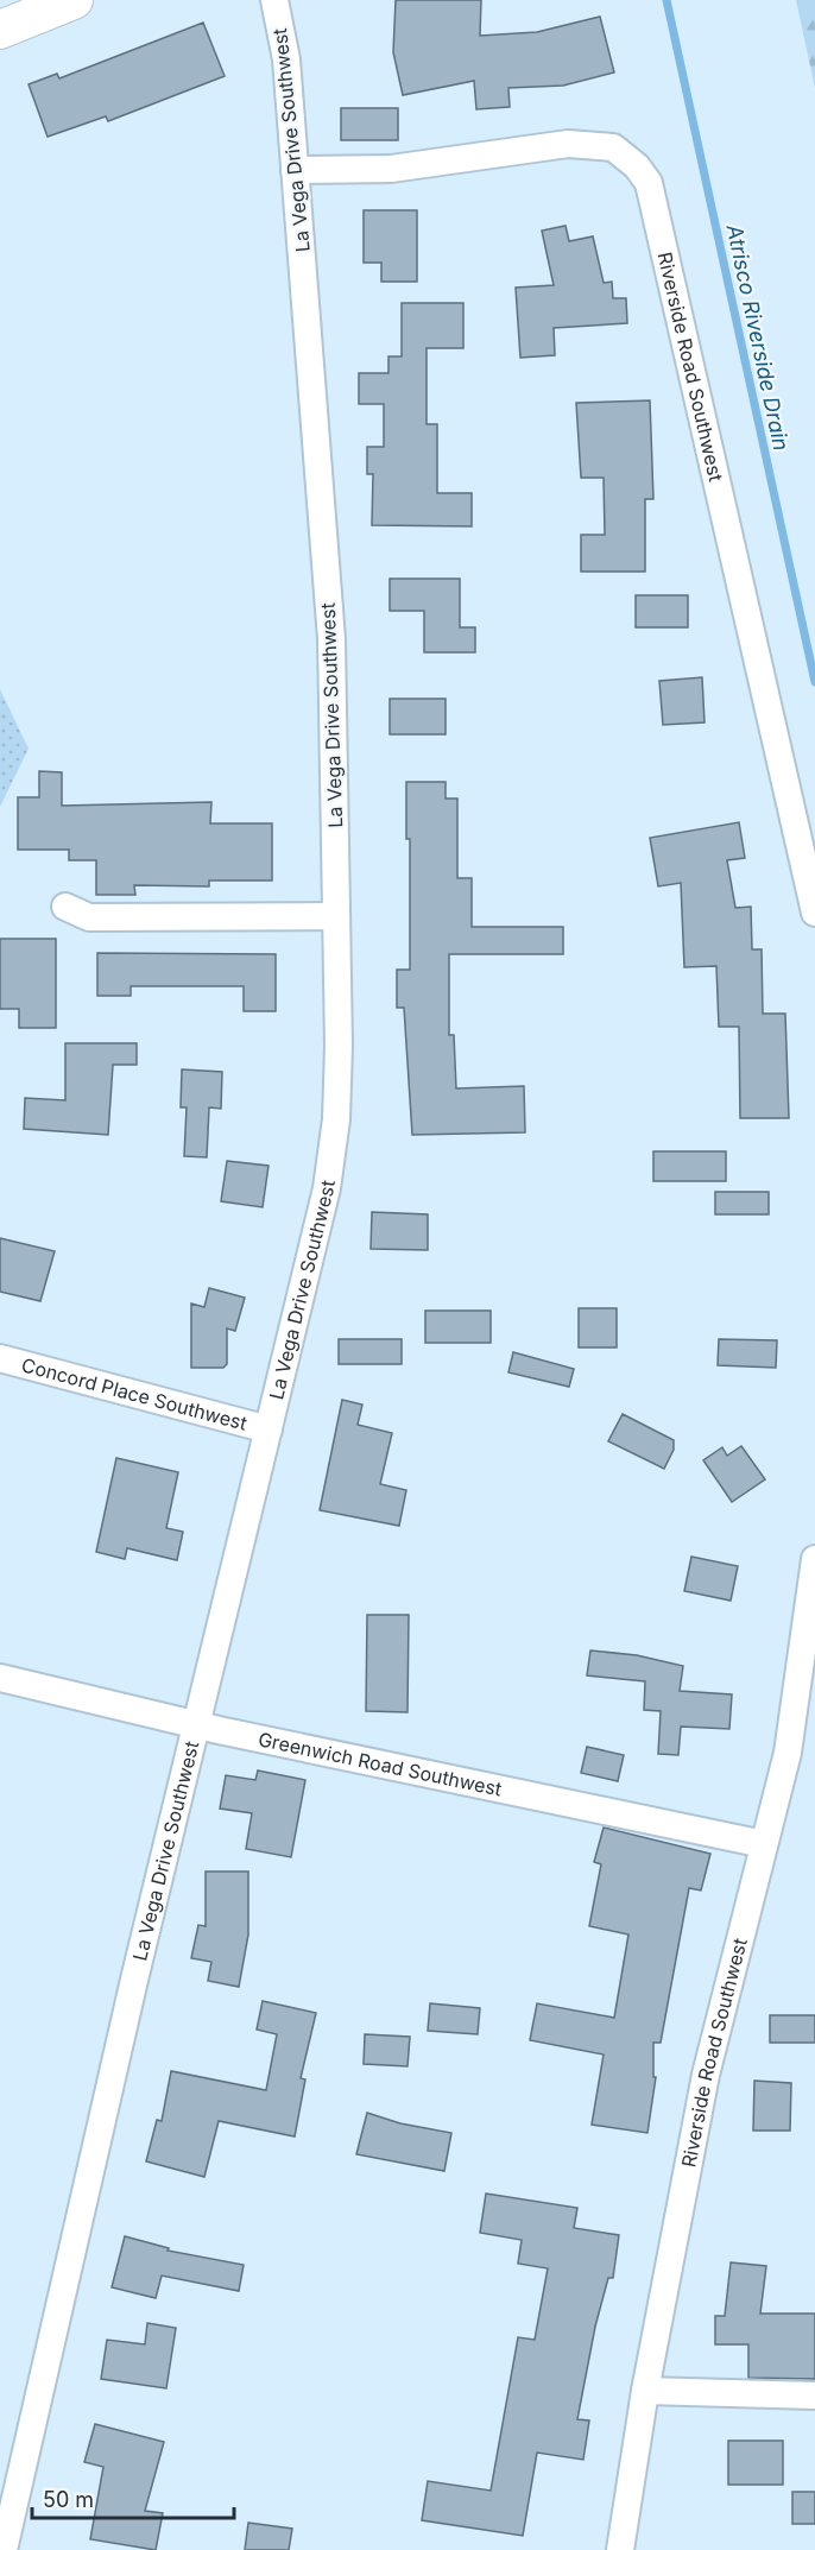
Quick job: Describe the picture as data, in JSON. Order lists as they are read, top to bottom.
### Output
{
  "streets": {
    "street": [
      "La Vega Drive Southwest",
      "Riverside Road Southwest",
      "Concord Place Southwest",
      "Greenwich Road Southwest"
    ]
  },
  "crossings": [
    ["La Vega Drive Southwest", "Riverside Road Southwest"],
    ["La Vega Drive Southwest", "Concord Place Southwest"],
    ["La Vega Drive Southwest", "Greenwich Road Southwest"],
    ["Riverside Road Southwest", "Greenwich Road Southwest"]
  ],
  "water": ["Atrisco Riverside Drain"],
  "scale_bar": "50 m"
}
